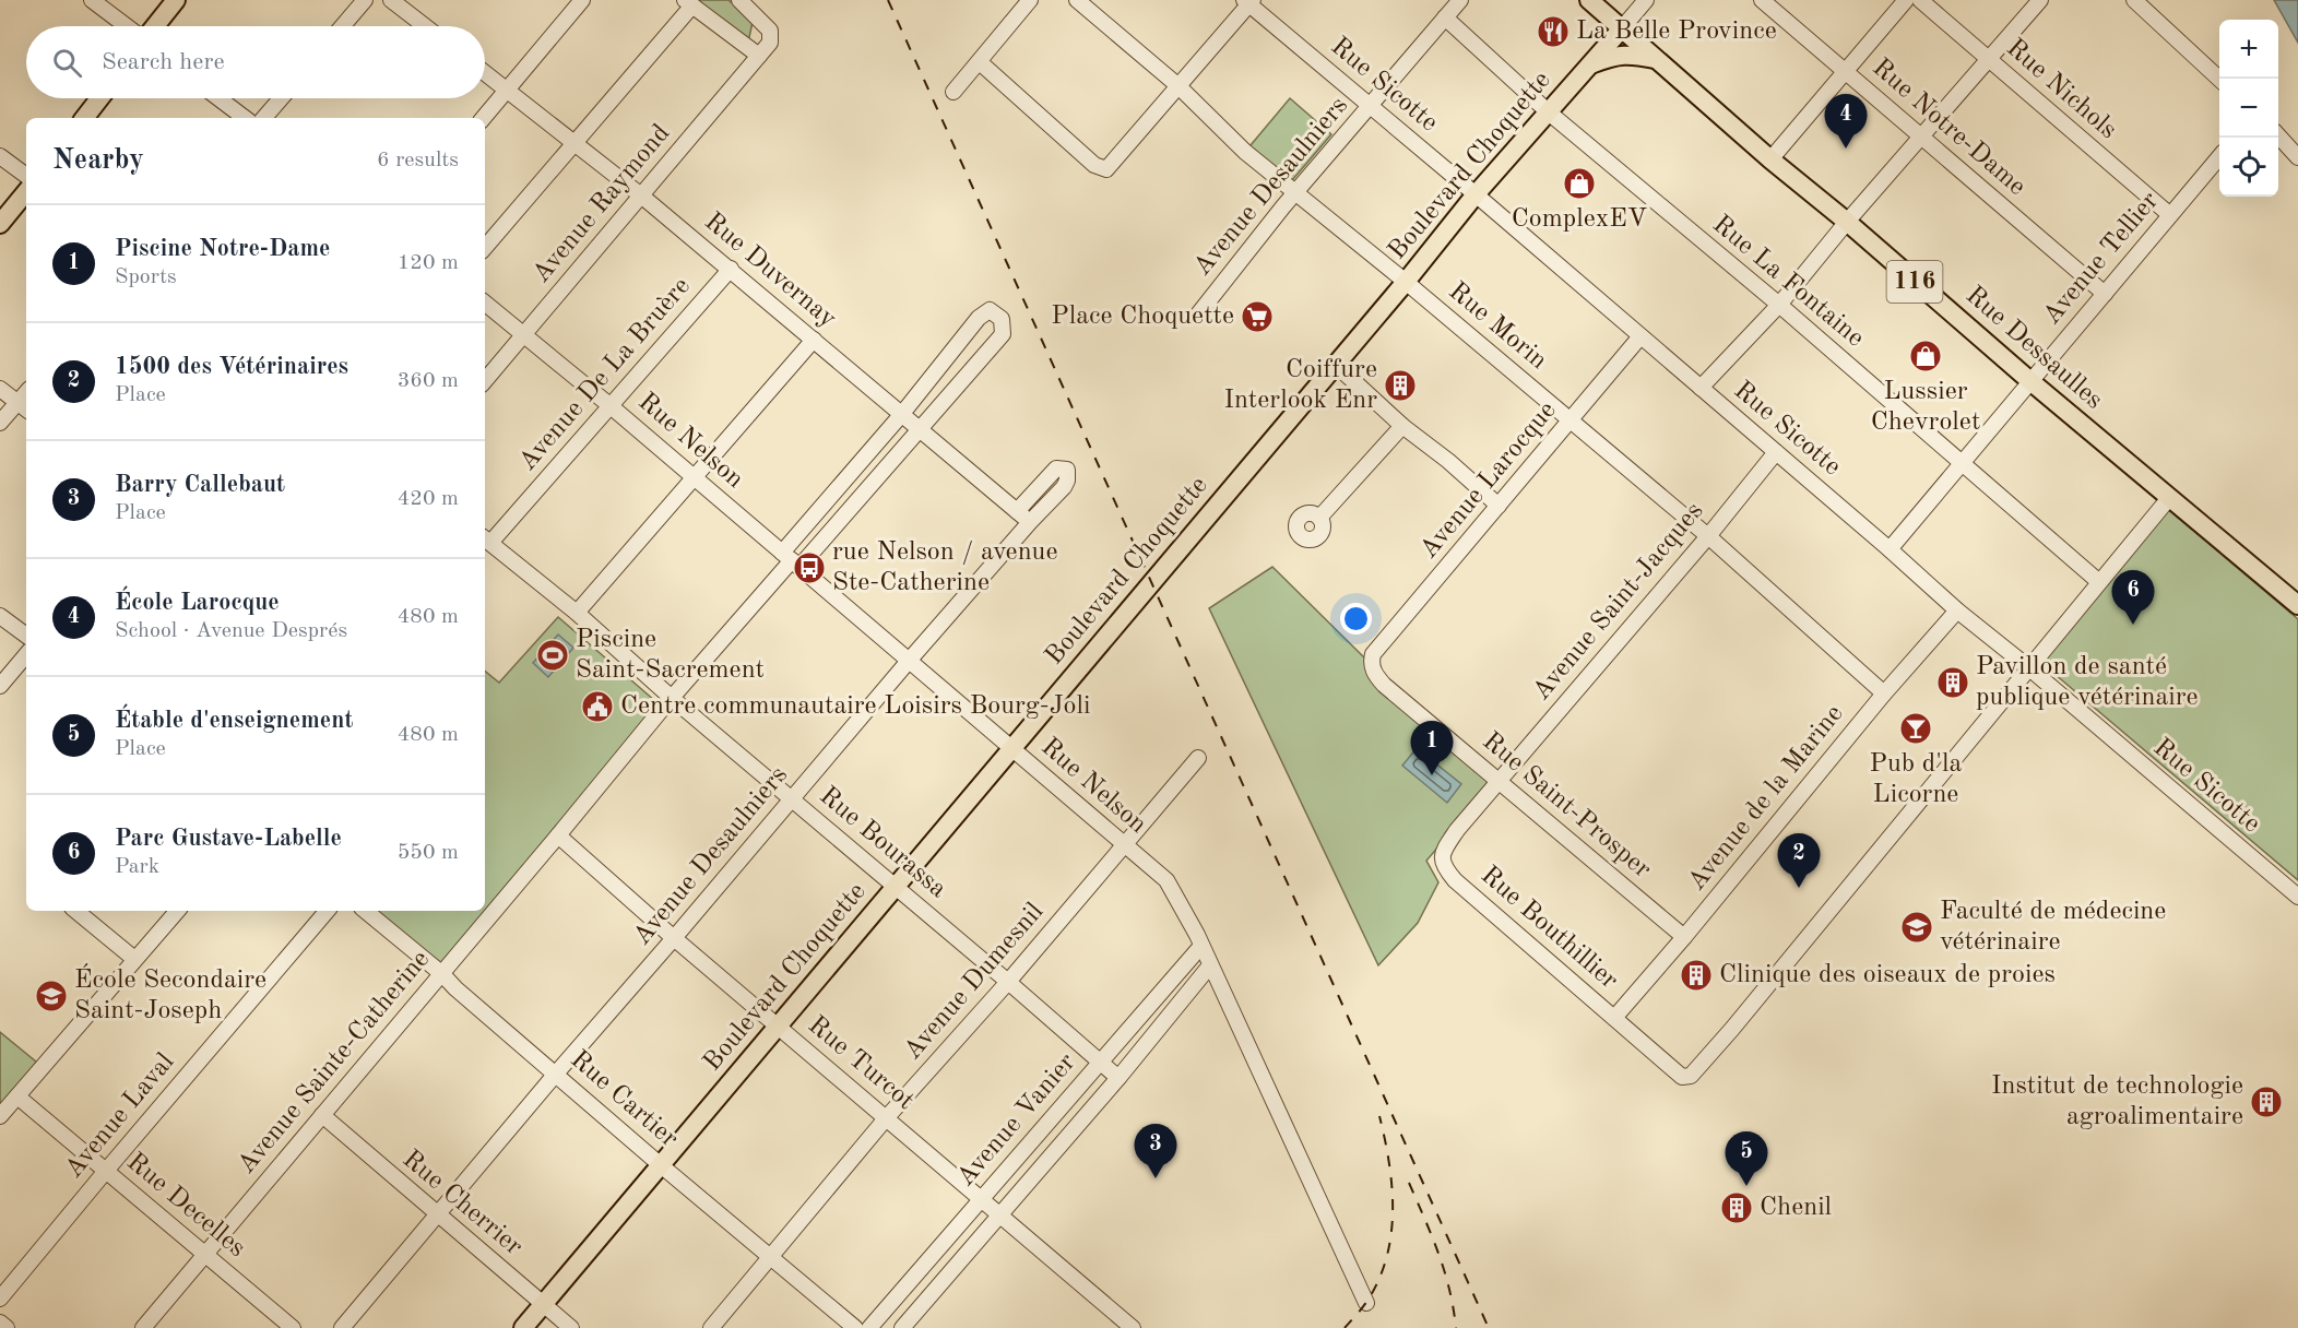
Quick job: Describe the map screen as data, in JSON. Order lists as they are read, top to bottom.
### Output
{
  "streets": {
    "main road": ["Boulevard Choquette", "116", "Rue Dessaulles"],
    "street": [
      "Rue Sicotte",
      "Rue Nichols",
      "Rue Notre-Dame",
      "Avenue Desaulniers",
      "Avenue Raymond",
      "Avenue Tellier",
      "Rue Duvernay",
      "Rue La Fontaine",
      "Rue Morin",
      "Avenue De La Bruère",
      "Rue Nelson",
      "Avenue Larocque",
      "Avenue Saint-Jacques",
      "Avenue de la Marine",
      "Rue Saint-Prosper",
      "Rue Bourassa",
      "Rue Bouthillier",
      "Avenue Dumesnil",
      "Avenue Sainte-Catherine",
      "Rue Turcot",
      "Rue Cartier",
      "Avenue Laval",
      "Avenue Vanier",
      "Rue Cherrier",
      "Rue Decelles"
    ]
  },
  "crossings": [
    ["Rue Sicotte", "Boulevard Choquette"],
    ["Rue Sicotte", "Avenue Desaulniers"],
    ["Rue Sicotte", "Avenue Tellier"],
    ["Rue Sicotte", "Avenue Larocque"],
    ["Rue Sicotte", "Avenue Saint-Jacques"],
    ["Rue Sicotte", "Avenue de la Marine"],
    ["Rue Sicotte", "Rue Bouthillier"],
    ["Rue Nichols", "Avenue Tellier"],
    ["Rue Notre-Dame", "Avenue Tellier"],
    ["Boulevard Choquette", "Rue La Fontaine"],
    ["Boulevard Choquette", "Rue Morin"],
    ["Boulevard Choquette", "Rue Dessaulles"],
    ["Boulevard Choquette", "Rue Nelson"],
    ["Boulevard Choquette", "Rue Bourassa"],
    ["Boulevard Choquette", "Rue Turcot"],
    ["Boulevard Choquette", "Rue Cartier"],
    ["Boulevard Choquette", "Rue Cherrier"],
    ["Avenue Desaulniers", "Rue Duvernay"],
    ["Avenue Desaulniers", "Rue La Fontaine"],
    ["Avenue Desaulniers", "Rue Morin"],
    ["Avenue Desaulniers", "Rue Nelson"],
    ["Avenue Desaulniers", "Rue Bourassa"],
    ["Avenue Desaulniers", "Rue Turcot"],
    ["Avenue Desaulniers", "Rue Cartier"],
    ["Avenue Desaulniers", "Rue Cherrier"],
    ["Avenue Raymond", "Rue Duvernay"],
    ["Avenue Raymond", "Rue Nelson"],
    ["Avenue Tellier", "Rue La Fontaine"],
    ["Avenue Tellier", "Rue Dessaulles"],
    ["Rue Duvernay", "Avenue De La Bruère"],
    ["Rue Duvernay", "Avenue Sainte-Catherine"],
    ["Rue Morin", "Avenue Larocque"],
    ["Rue Morin", "Avenue Saint-Jacques"],
    ["Rue Morin", "Avenue de la Marine"],
    ["Avenue De La Bruère", "Rue Nelson"],
    ["Avenue De La Bruère", "Rue Bourassa"],
    ["Rue Nelson", "Avenue Dumesnil"],
    ["Rue Nelson", "Avenue Sainte-Catherine"],
    ["Rue Nelson", "Avenue Vanier"],
    ["Avenue Larocque", "Rue Saint-Prosper"],
    ["Avenue Saint-Jacques", "Rue Saint-Prosper"],
    ["Avenue Saint-Jacques", "Rue Bouthillier"],
    ["Avenue de la Marine", "Rue Saint-Prosper"],
    ["Avenue de la Marine", "Rue Bouthillier"],
    ["Rue Saint-Prosper", "Rue Bouthillier"],
    ["Rue Bourassa", "Avenue Dumesnil"],
    ["Rue Bourassa", "Avenue Sainte-Catherine"],
    ["Rue Bourassa", "Avenue Vanier"],
    ["Avenue Dumesnil", "Rue Turcot"],
    ["Avenue Dumesnil", "Rue Cartier"],
    ["Avenue Sainte-Catherine", "Rue Turcot"],
    ["Avenue Sainte-Catherine", "Rue Cartier"],
    ["Avenue Sainte-Catherine", "Rue Cherrier"],
    ["Avenue Sainte-Catherine", "Rue Decelles"],
    ["Rue Turcot", "Avenue Vanier"],
    ["Avenue Laval", "Rue Decelles"]
  ],
  "places": {
    "restaurant": ["La Belle Province"],
    "shop": ["ComplexEV", "Lussier Chevrolet"],
    "supermarket": ["Place Choquette"],
    "building": [
      "Coiffure Interlook Enr",
      "Pavillon de santé publique vétérinaire",
      "Clinique des oiseaux de proies",
      "Institut de technologie agroalimentaire",
      "Chenil"
    ],
    "bus stop": ["rue Nelson / avenue Ste-Catherine"],
    "sports": ["Piscine Saint-Sacrement"],
    "public building": ["Centre communautaire Loisirs Bourg-Joli"],
    "bar": ["Pub d'la Licorne"],
    "school or university": ["Faculté de médecine vétérinaire", "École Secondaire Saint-Joseph"]
  },
  "page": {
    "map_buttons": ["+", "−"],
    "search": "Search here",
    "pins": [
      "4",
      "6",
      "1",
      "2",
      "3",
      "5"
    ],
    "heading": ["Nearby", "6 results"],
    "list": [
      {
        "mark": "1",
        "name": "Piscine Notre-Dame",
        "note": "Sports",
        "value": "120 m"
      },
      {
        "mark": "2",
        "name": "1500 des Vétérinaires",
        "note": "Place",
        "value": "360 m"
      },
      {
        "mark": "3",
        "name": "Barry Callebaut",
        "note": "Place",
        "value": "420 m"
      },
      {
        "mark": "4",
        "name": "École Larocque",
        "note": "School · Avenue Després",
        "value": "480 m"
      },
      {
        "mark": "5",
        "name": "Étable d'enseignement",
        "note": "Place",
        "value": "480 m"
      },
      {
        "mark": "6",
        "name": "Parc Gustave-Labelle",
        "note": "Park",
        "value": "550 m"
      }
    ]
  }
}
